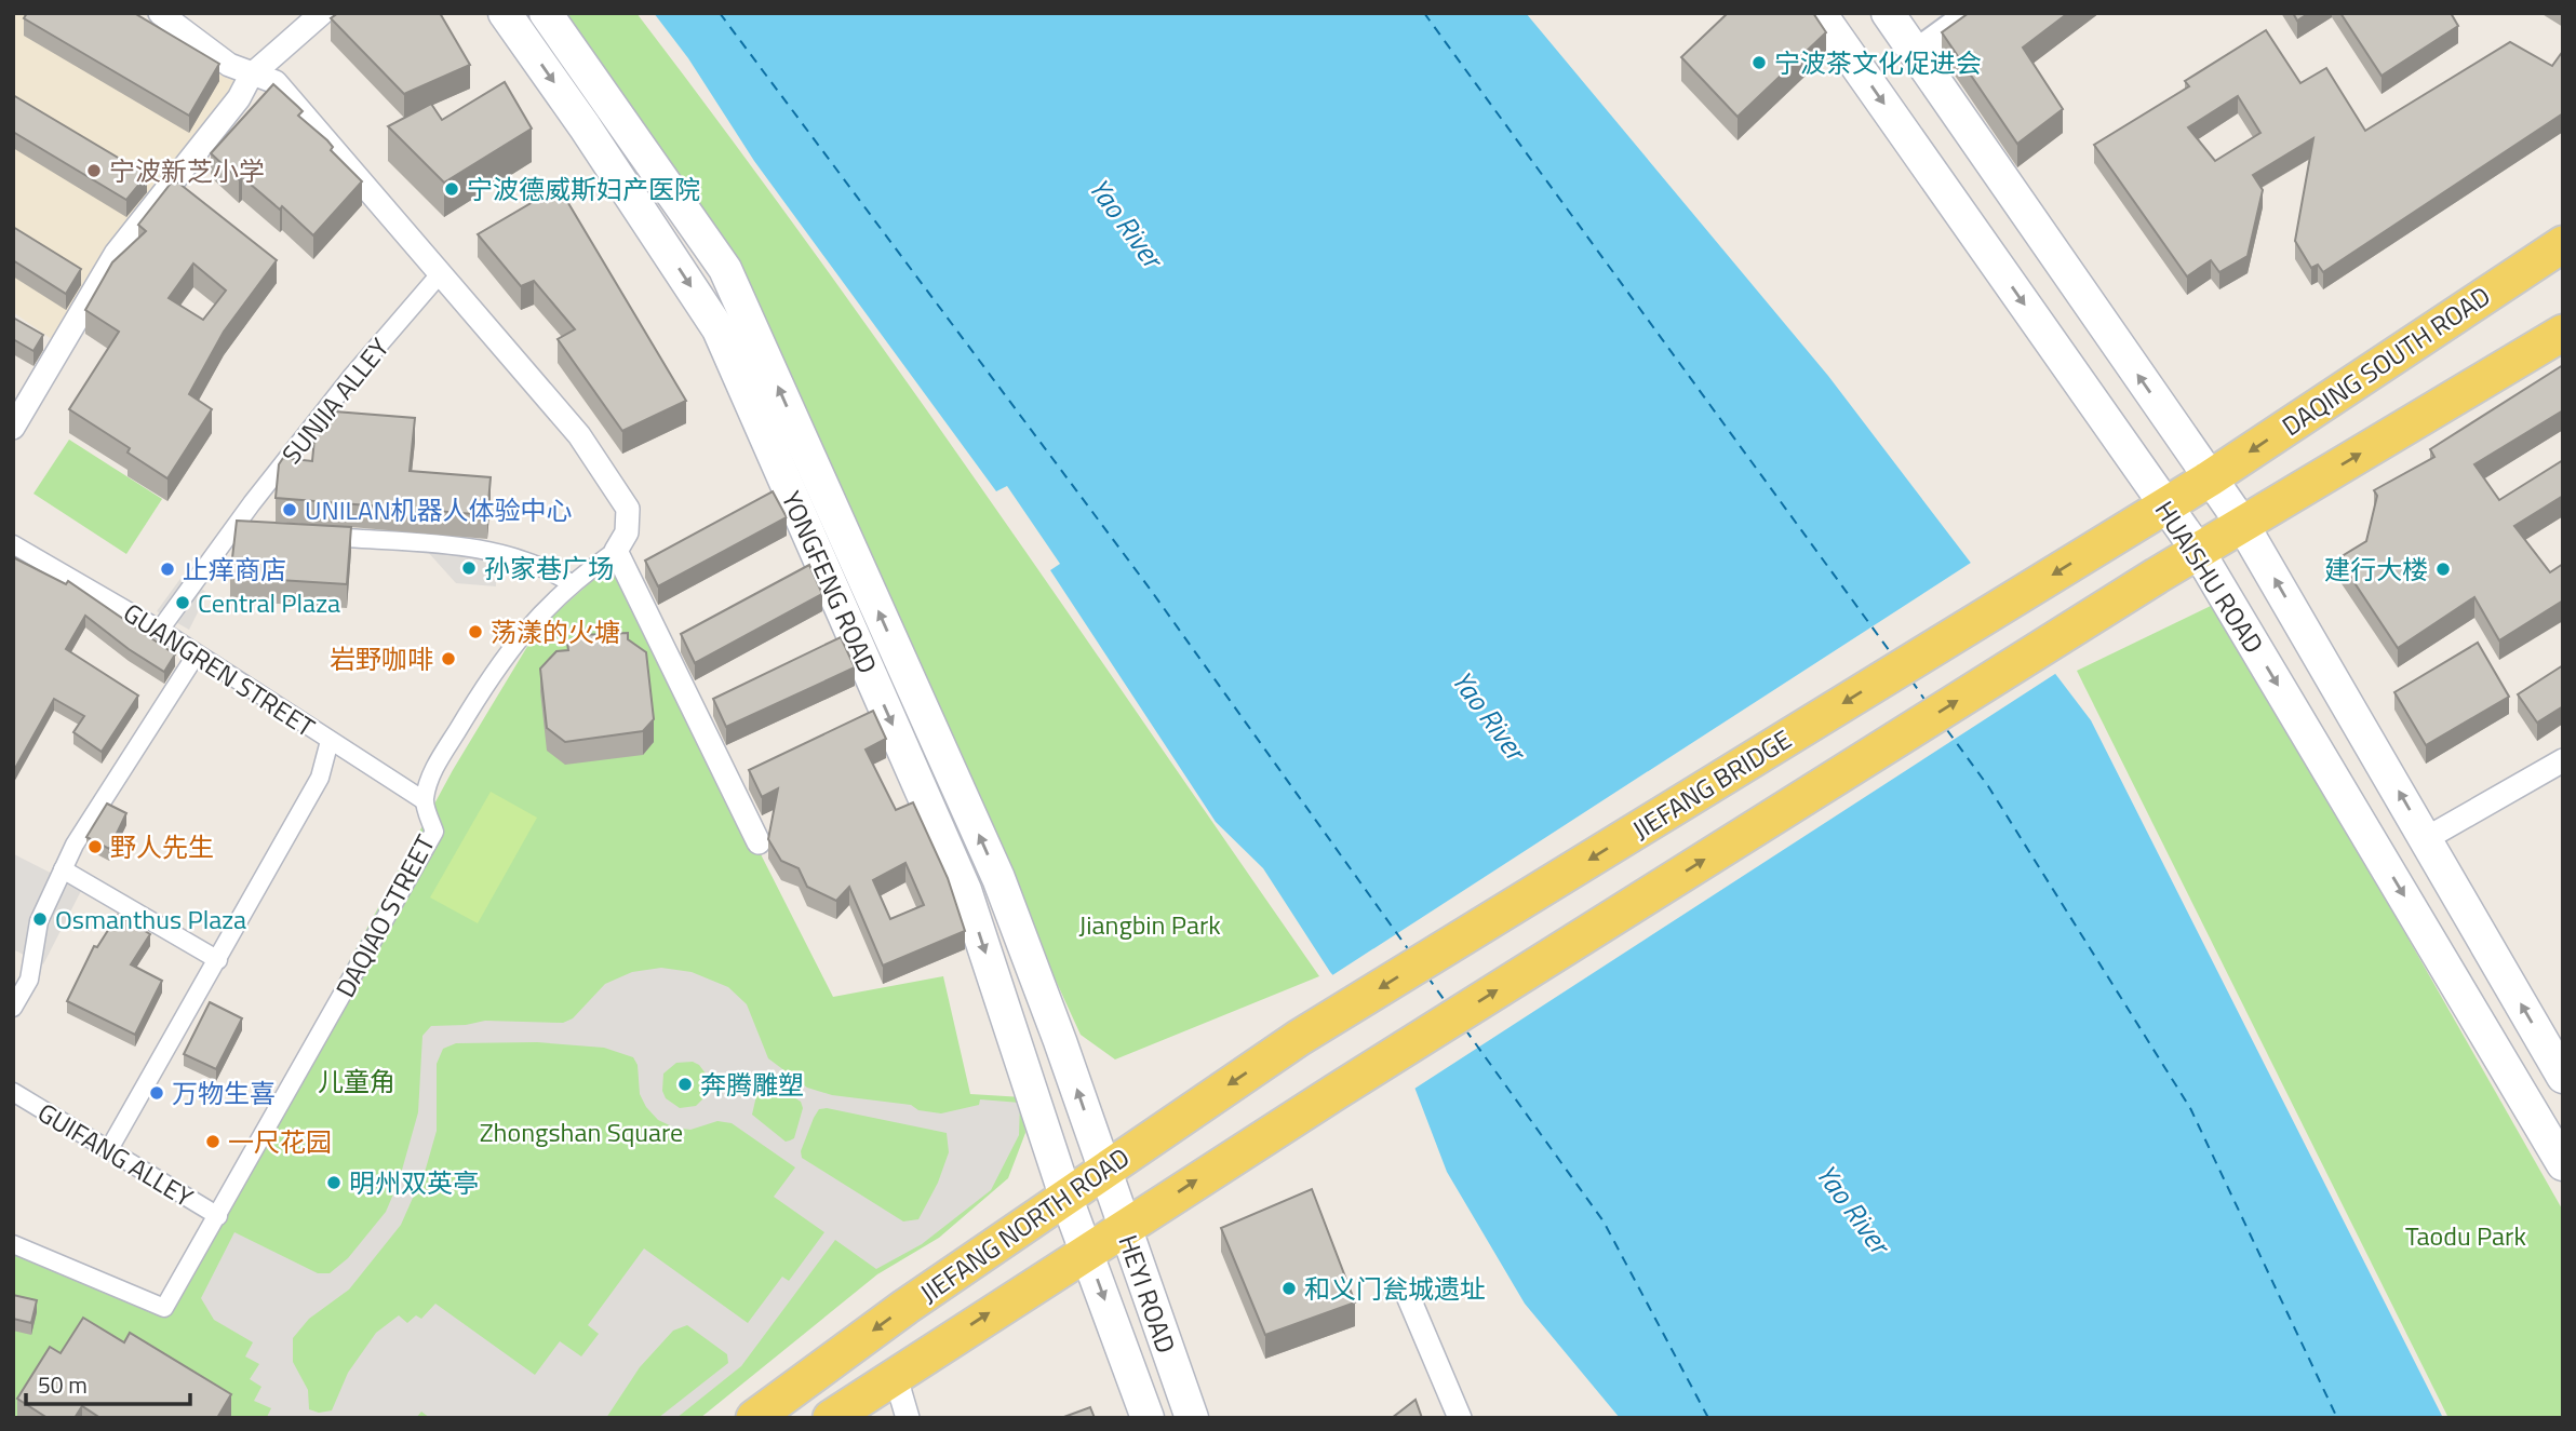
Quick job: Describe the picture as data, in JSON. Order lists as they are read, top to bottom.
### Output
{
  "streets": {
    "main road": [
      "DAQING SOUTH ROAD",
      "HUAISHU ROAD",
      "YONGFENG ROAD",
      "JIEFANG BRIDGE",
      "JIEFANG NORTH ROAD",
      "HEYI ROAD"
    ],
    "street": [
      "SUNJIA ALLEY",
      "GUANGREN STREET",
      "DAQIAO STREET",
      "GUIFANG ALLEY"
    ]
  },
  "crossings": [
    ["DAQING SOUTH ROAD", "HUAISHU ROAD"],
    ["DAQING SOUTH ROAD", "JIEFANG BRIDGE"],
    ["SUNJIA ALLEY", "GUANGREN STREET"],
    ["HUAISHU ROAD", "JIEFANG BRIDGE"],
    ["HUAISHU ROAD", "JIEFANG NORTH ROAD"],
    ["YONGFENG ROAD", "JIEFANG NORTH ROAD"],
    ["YONGFENG ROAD", "HEYI ROAD"],
    ["GUANGREN STREET", "DAQIAO STREET"],
    ["JIEFANG BRIDGE", "JIEFANG NORTH ROAD"],
    ["DAQIAO STREET", "GUIFANG ALLEY"],
    ["JIEFANG NORTH ROAD", "HEYI ROAD"]
  ],
  "one_way": ["JIEFANG BRIDGE"],
  "water": ["Yao River"],
  "parks": [
    "Jiangbin Park",
    "儿童角",
    "Zhongshan Square",
    "Taodu Park"
  ],
  "places": [
    "宁波茶文化促进会",
    "宁波新芝小学",
    "宁波德威斯妇产医院",
    "UNILAN机器人体验中心",
    "孙家巷广场",
    "止痒商店",
    "建行大楼",
    "Central Plaza",
    "荡漾的火塘",
    "岩野咖啡",
    "野人先生",
    "Osmanthus Plaza",
    "奔腾雕塑",
    "万物生喜",
    "一尺花园",
    "明州双英亭",
    "和义门瓮城遗址"
  ],
  "scale_bar": "50 m"
}
